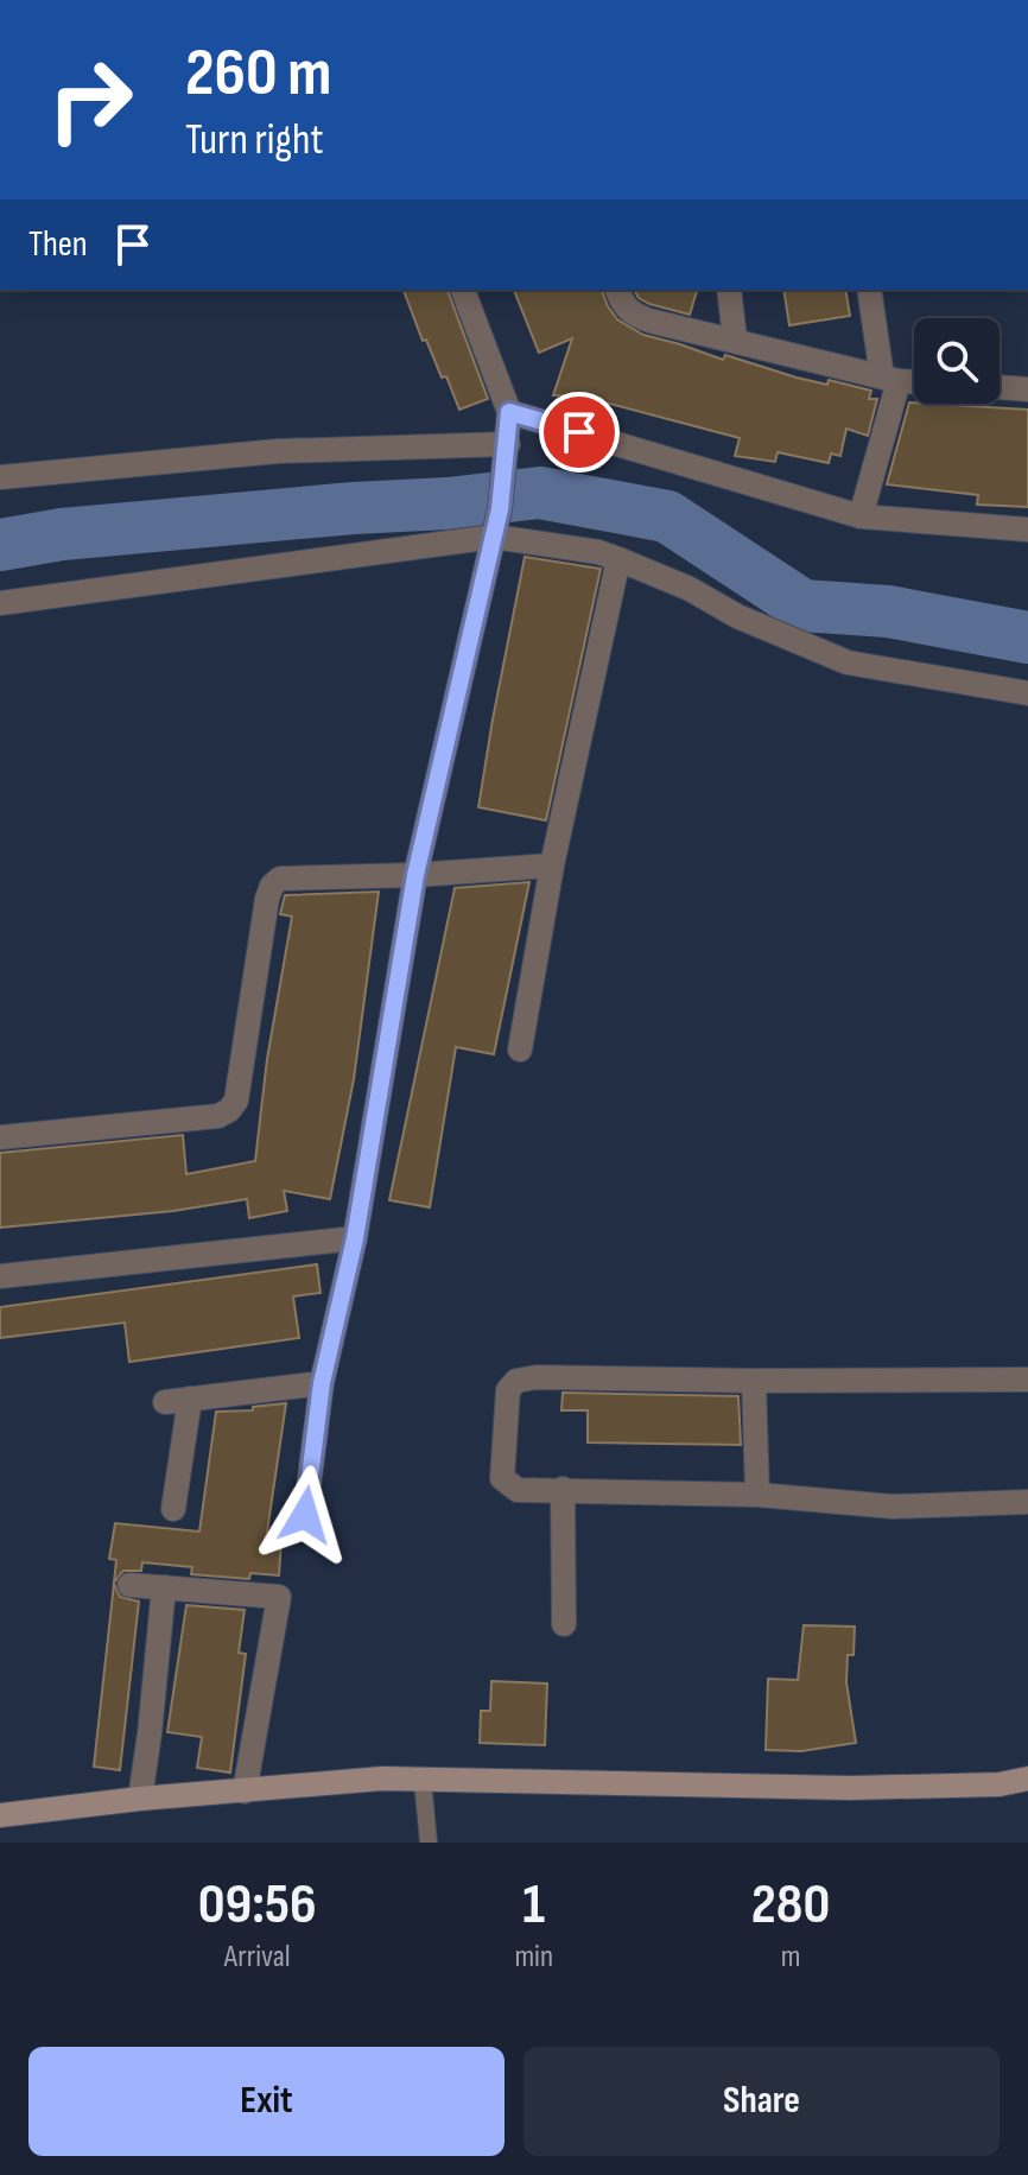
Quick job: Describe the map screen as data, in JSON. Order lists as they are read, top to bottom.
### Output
{
  "page": {
    "turn": ["260 m", "Turn right"],
    "then": "Then",
    "eta": [
      "09:56",
      "Arrival",
      "1",
      "min",
      "280",
      "m"
    ],
    "buttons": ["Exit", "Share"]
  }
}
